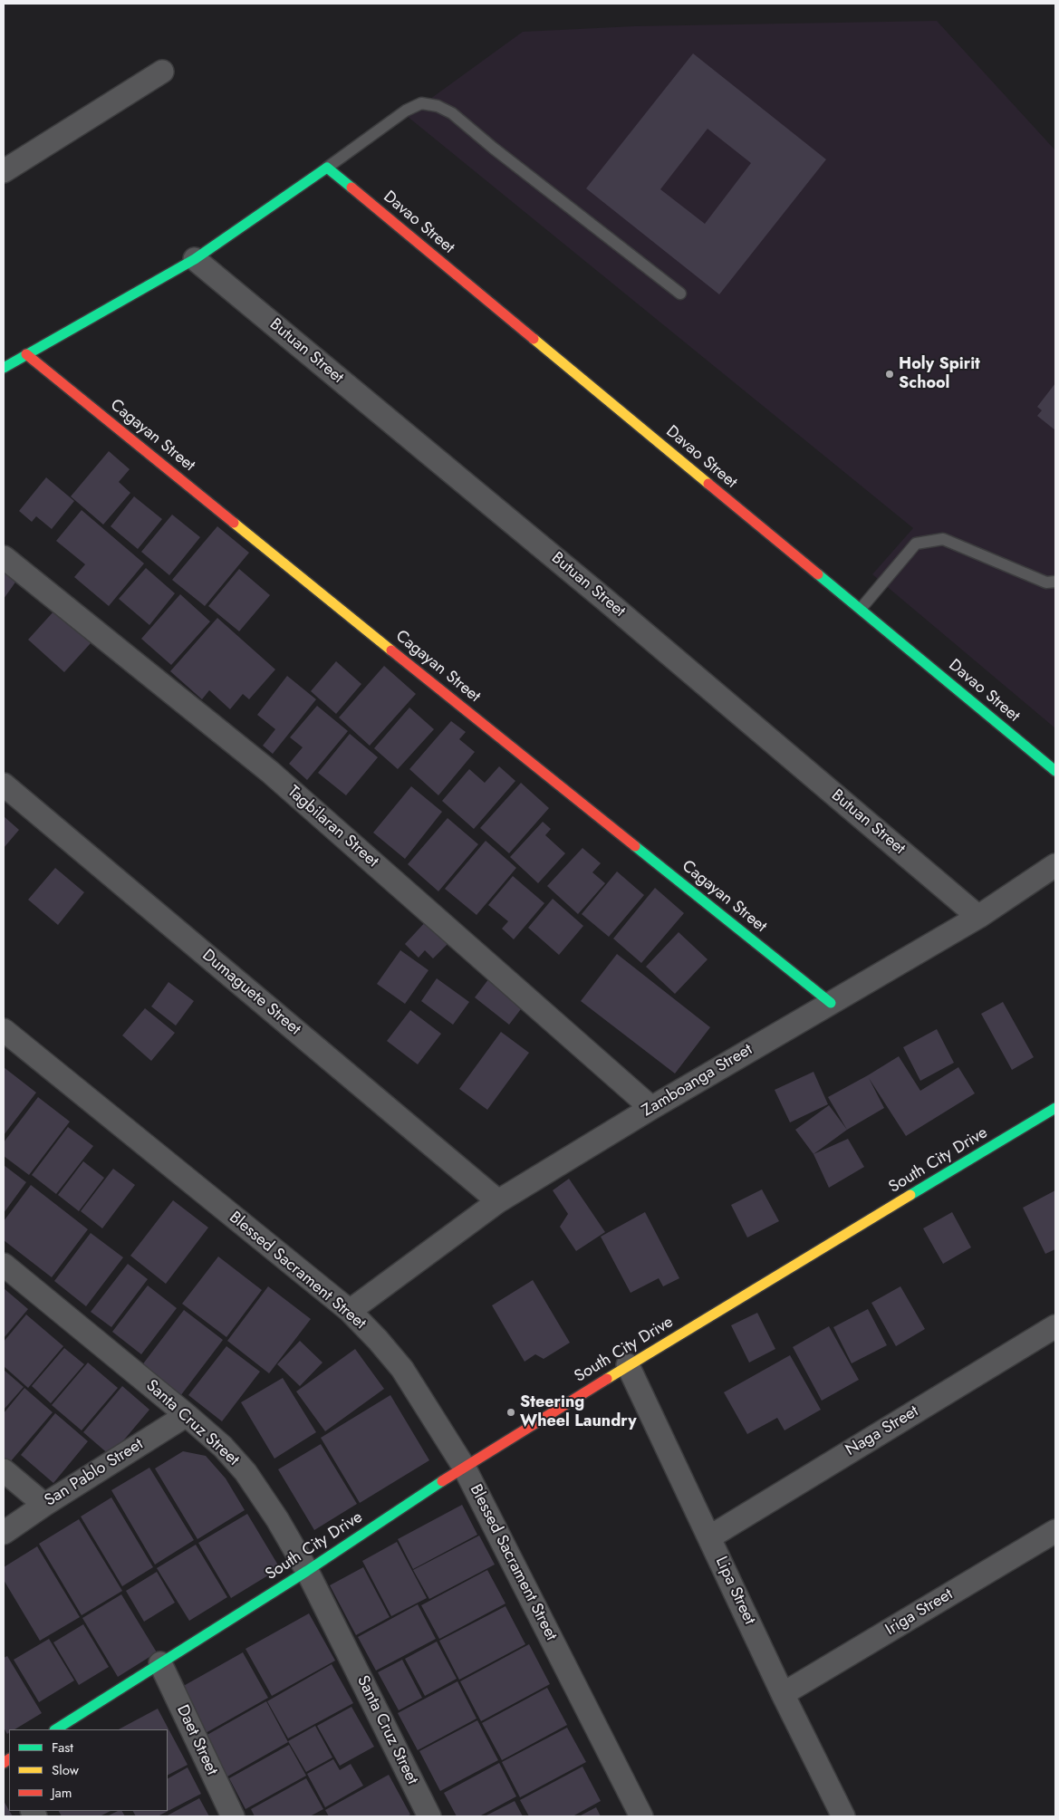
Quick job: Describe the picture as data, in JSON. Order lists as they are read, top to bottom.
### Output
{
  "streets": {
    "street": [
      "Davao Street",
      "Butuan Street",
      "Cagayan Street",
      "Tagbilaran Street",
      "Dumaguete Street",
      "Zamboanga Street",
      "South City Drive",
      "Blessed Sacrament Street",
      "Santa Cruz Street",
      "Naga Street",
      "San Pablo Street",
      "Lipa Street",
      "Iriga Street",
      "Daet Street"
    ]
  },
  "crossings": [
    ["Butuan Street", "Zamboanga Street"],
    ["Cagayan Street", "Zamboanga Street"],
    ["Tagbilaran Street", "Zamboanga Street"],
    ["Dumaguete Street", "Zamboanga Street"],
    ["Zamboanga Street", "Blessed Sacrament Street"],
    ["South City Drive", "Blessed Sacrament Street"],
    ["South City Drive", "Santa Cruz Street"],
    ["South City Drive", "Lipa Street"],
    ["South City Drive", "Daet Street"],
    ["Santa Cruz Street", "San Pablo Street"],
    ["Naga Street", "Lipa Street"],
    ["Lipa Street", "Iriga Street"]
  ],
  "places": ["Holy Spirit School", "Steering Wheel Laundry"],
  "legend": ["Fast", "Slow", "Jam"]
}
